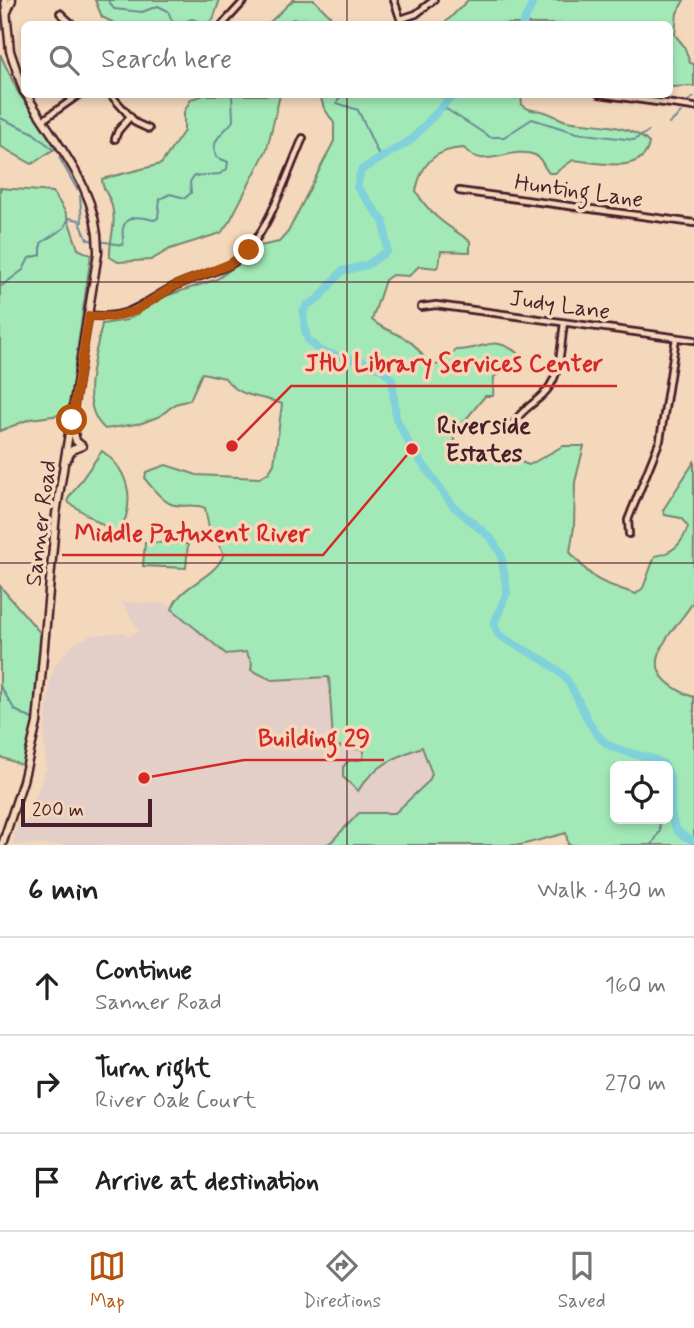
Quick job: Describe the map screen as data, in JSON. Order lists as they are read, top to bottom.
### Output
{
  "streets": {
    "main road": ["Sanner Road"],
    "street": ["Hunting Lane", "Judy Lane"]
  },
  "districts": ["Riverside Estates"],
  "places": ["JHU Library Services Center", "Middle Patuxent River", "Building 29"],
  "scale_bar": "200 m",
  "page": {
    "search": "Search here",
    "scale": "200 m",
    "heading": ["6 min", "Walk · 430 m"],
    "list": [
      ["Continue", "Sanner Road", "160 m"],
      ["Turn right", "River Oak Court", "270 m"],
      "Arrive at destination"
    ],
    "nav": ["Map", "Directions", "Saved"]
  }
}
